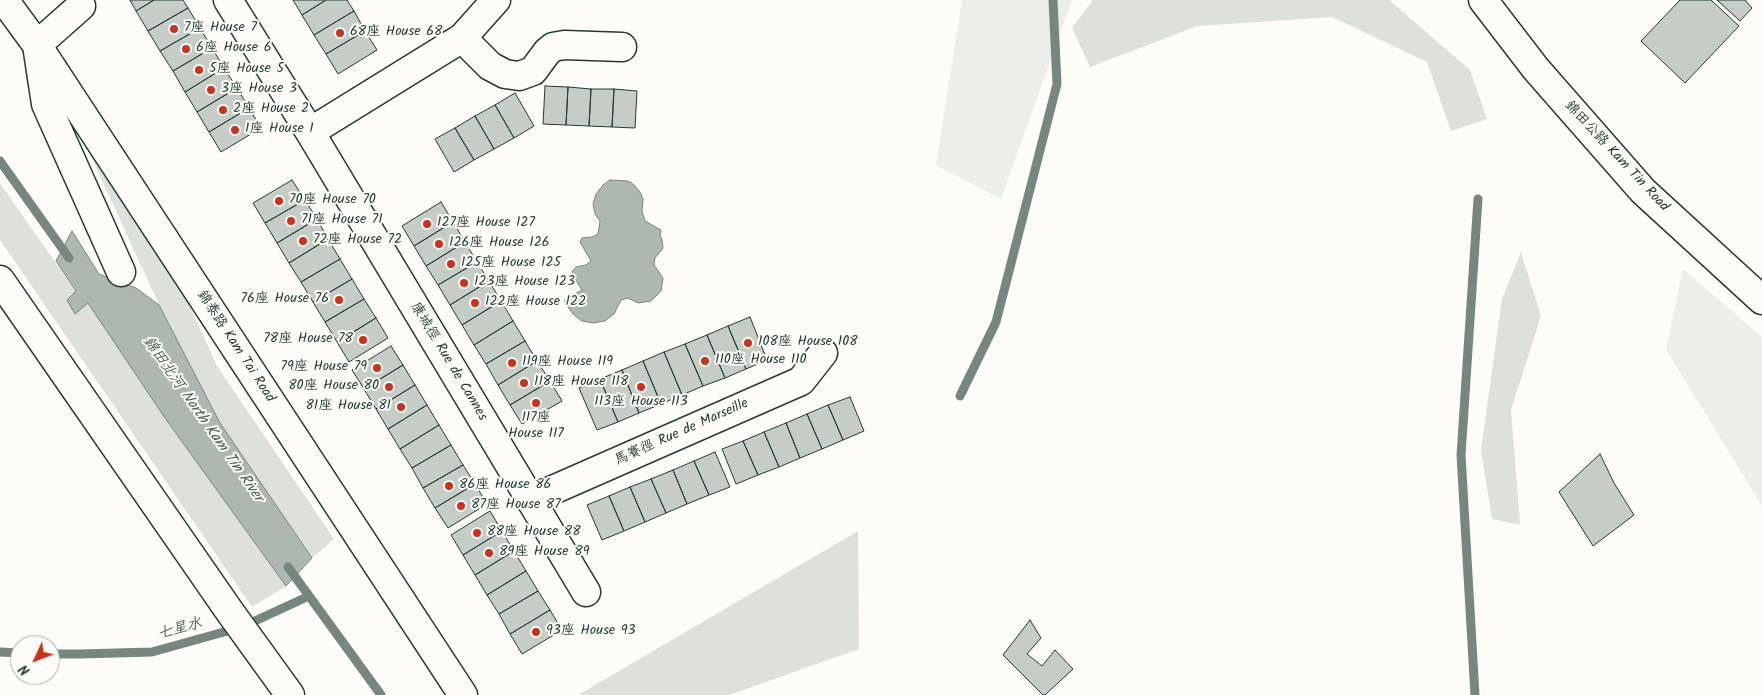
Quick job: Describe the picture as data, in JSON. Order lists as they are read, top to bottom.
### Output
{
  "streets": {
    "street": [
      "錦田公路 Kam Tin Road",
      "錦泰路 Kam Tai Road",
      "康城徑 Rue de Cannes",
      "馬賽徑 Rue de Marseille"
    ]
  },
  "crossings": [
    ["康城徑 Rue de Cannes", "馬賽徑 Rue de Marseille"]
  ],
  "water": ["錦田北河 North Kam Tin River", "七星水"],
  "places": [
    "7座 House 7",
    "68座 House 68",
    "6座 House 6",
    "5座 House 5",
    "3座 House 3",
    "2座 House 2",
    "1座 House 1",
    "70座 House 70",
    "71座 House 71",
    "127座 House 127",
    "72座 House 72",
    "126座 House 126",
    "125座 House 125",
    "123座 House 123",
    "76座 House 76",
    "122座 House 122",
    "78座 House 78",
    "108座 House 108",
    "110座 House 110",
    "119座 House 119",
    "79座 House 79",
    "118座 House 118",
    "80座 House 80",
    "113座 House 113",
    "117座 House 117",
    "81座 House 81",
    "86座 House 86",
    "87座 House 87",
    "88座 House 88",
    "89座 House 89",
    "93座 House 93"
  ],
  "north": "bottom left"
}
